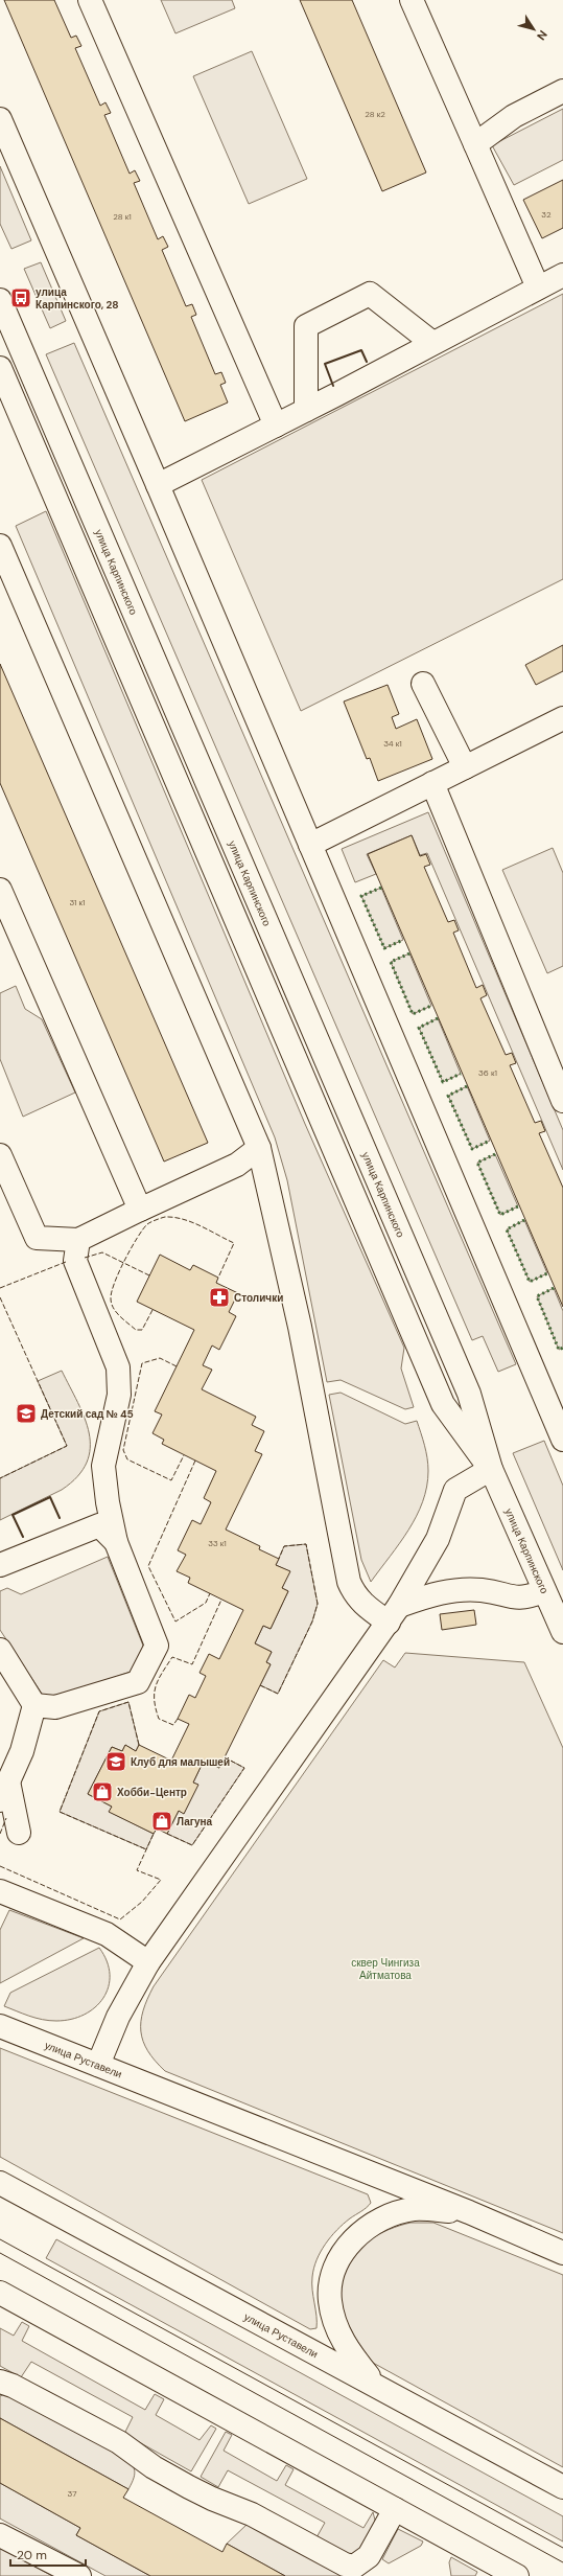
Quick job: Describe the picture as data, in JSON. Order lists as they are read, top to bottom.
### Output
{
  "streets": {
    "street": ["улица Карпинского", "улица Руставели"]
  },
  "parks": ["сквер Чингиза Айтматова"],
  "places": {
    "bus stop": ["улица Карпинского, 28"],
    "pharmacy": ["Столички"],
    "school or university": ["Детский сад № 45", "Клуб для малышей"],
    "shop": ["Хобби-Центр", "Лагуна"]
  },
  "house_numbers": [
    "28 к2",
    "32",
    "28 к1",
    "34 к1",
    "31 к1",
    "36 к1",
    "33 к1",
    "37"
  ],
  "scale_bar": "20 m",
  "north": "bottom right"
}
